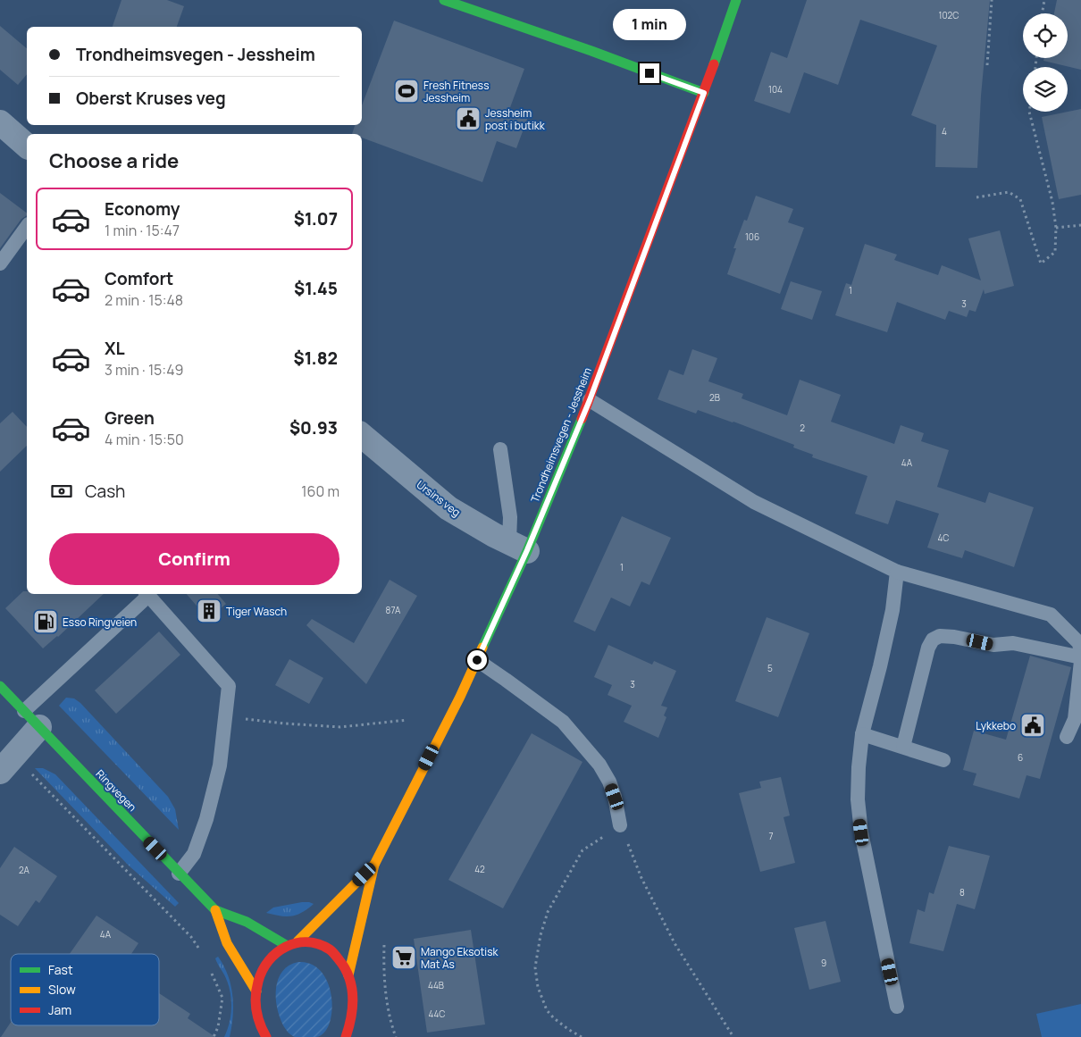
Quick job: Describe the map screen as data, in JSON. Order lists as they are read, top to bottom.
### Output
{
  "streets": {
    "main road": ["Trondheimsvegen - Jessheim", "Ringvegen"],
    "street": ["Ursins veg"]
  },
  "crossings": [
    ["Trondheimsvegen - Jessheim", "Ursins veg"]
  ],
  "places": {
    "sports": ["Fresh Fitness Jessheim"],
    "public building": ["Jessheim post i butikk", "Lykkebo"],
    "building": ["Tiger Wasch"],
    "fuel station": ["Esso Ringveien"],
    "supermarket": ["Mango Eksotisk Mat As"]
  },
  "house_numbers": [
    "102C",
    "104",
    "4",
    "106",
    "1",
    "3",
    "2B",
    "2",
    "4A",
    "4C",
    "1",
    "87A",
    "5",
    "3",
    "6",
    "7",
    "42",
    "2A",
    "8",
    "4A",
    "9",
    "44B",
    "44C"
  ],
  "legend": ["Fast", "Slow", "Jam"],
  "page": {
    "bubble": "1 min",
    "banner": ["Trondheimsvegen - Jessheim", "Oberst Kruses veg"],
    "heading": "Choose a ride",
    "list": [
      {
        "name": "Economy",
        "note": "1 min · 15:47",
        "value": "$1.07"
      },
      {
        "name": "Comfort",
        "note": "2 min · 15:48",
        "value": "$1.45"
      },
      {
        "name": "XL",
        "note": "3 min · 15:49",
        "value": "$1.82"
      },
      {
        "name": "Green",
        "note": "4 min · 15:50",
        "value": "$0.93"
      }
    ],
    "pay": ["Cash", "160 m"],
    "buttons": "Confirm"
  }
}
